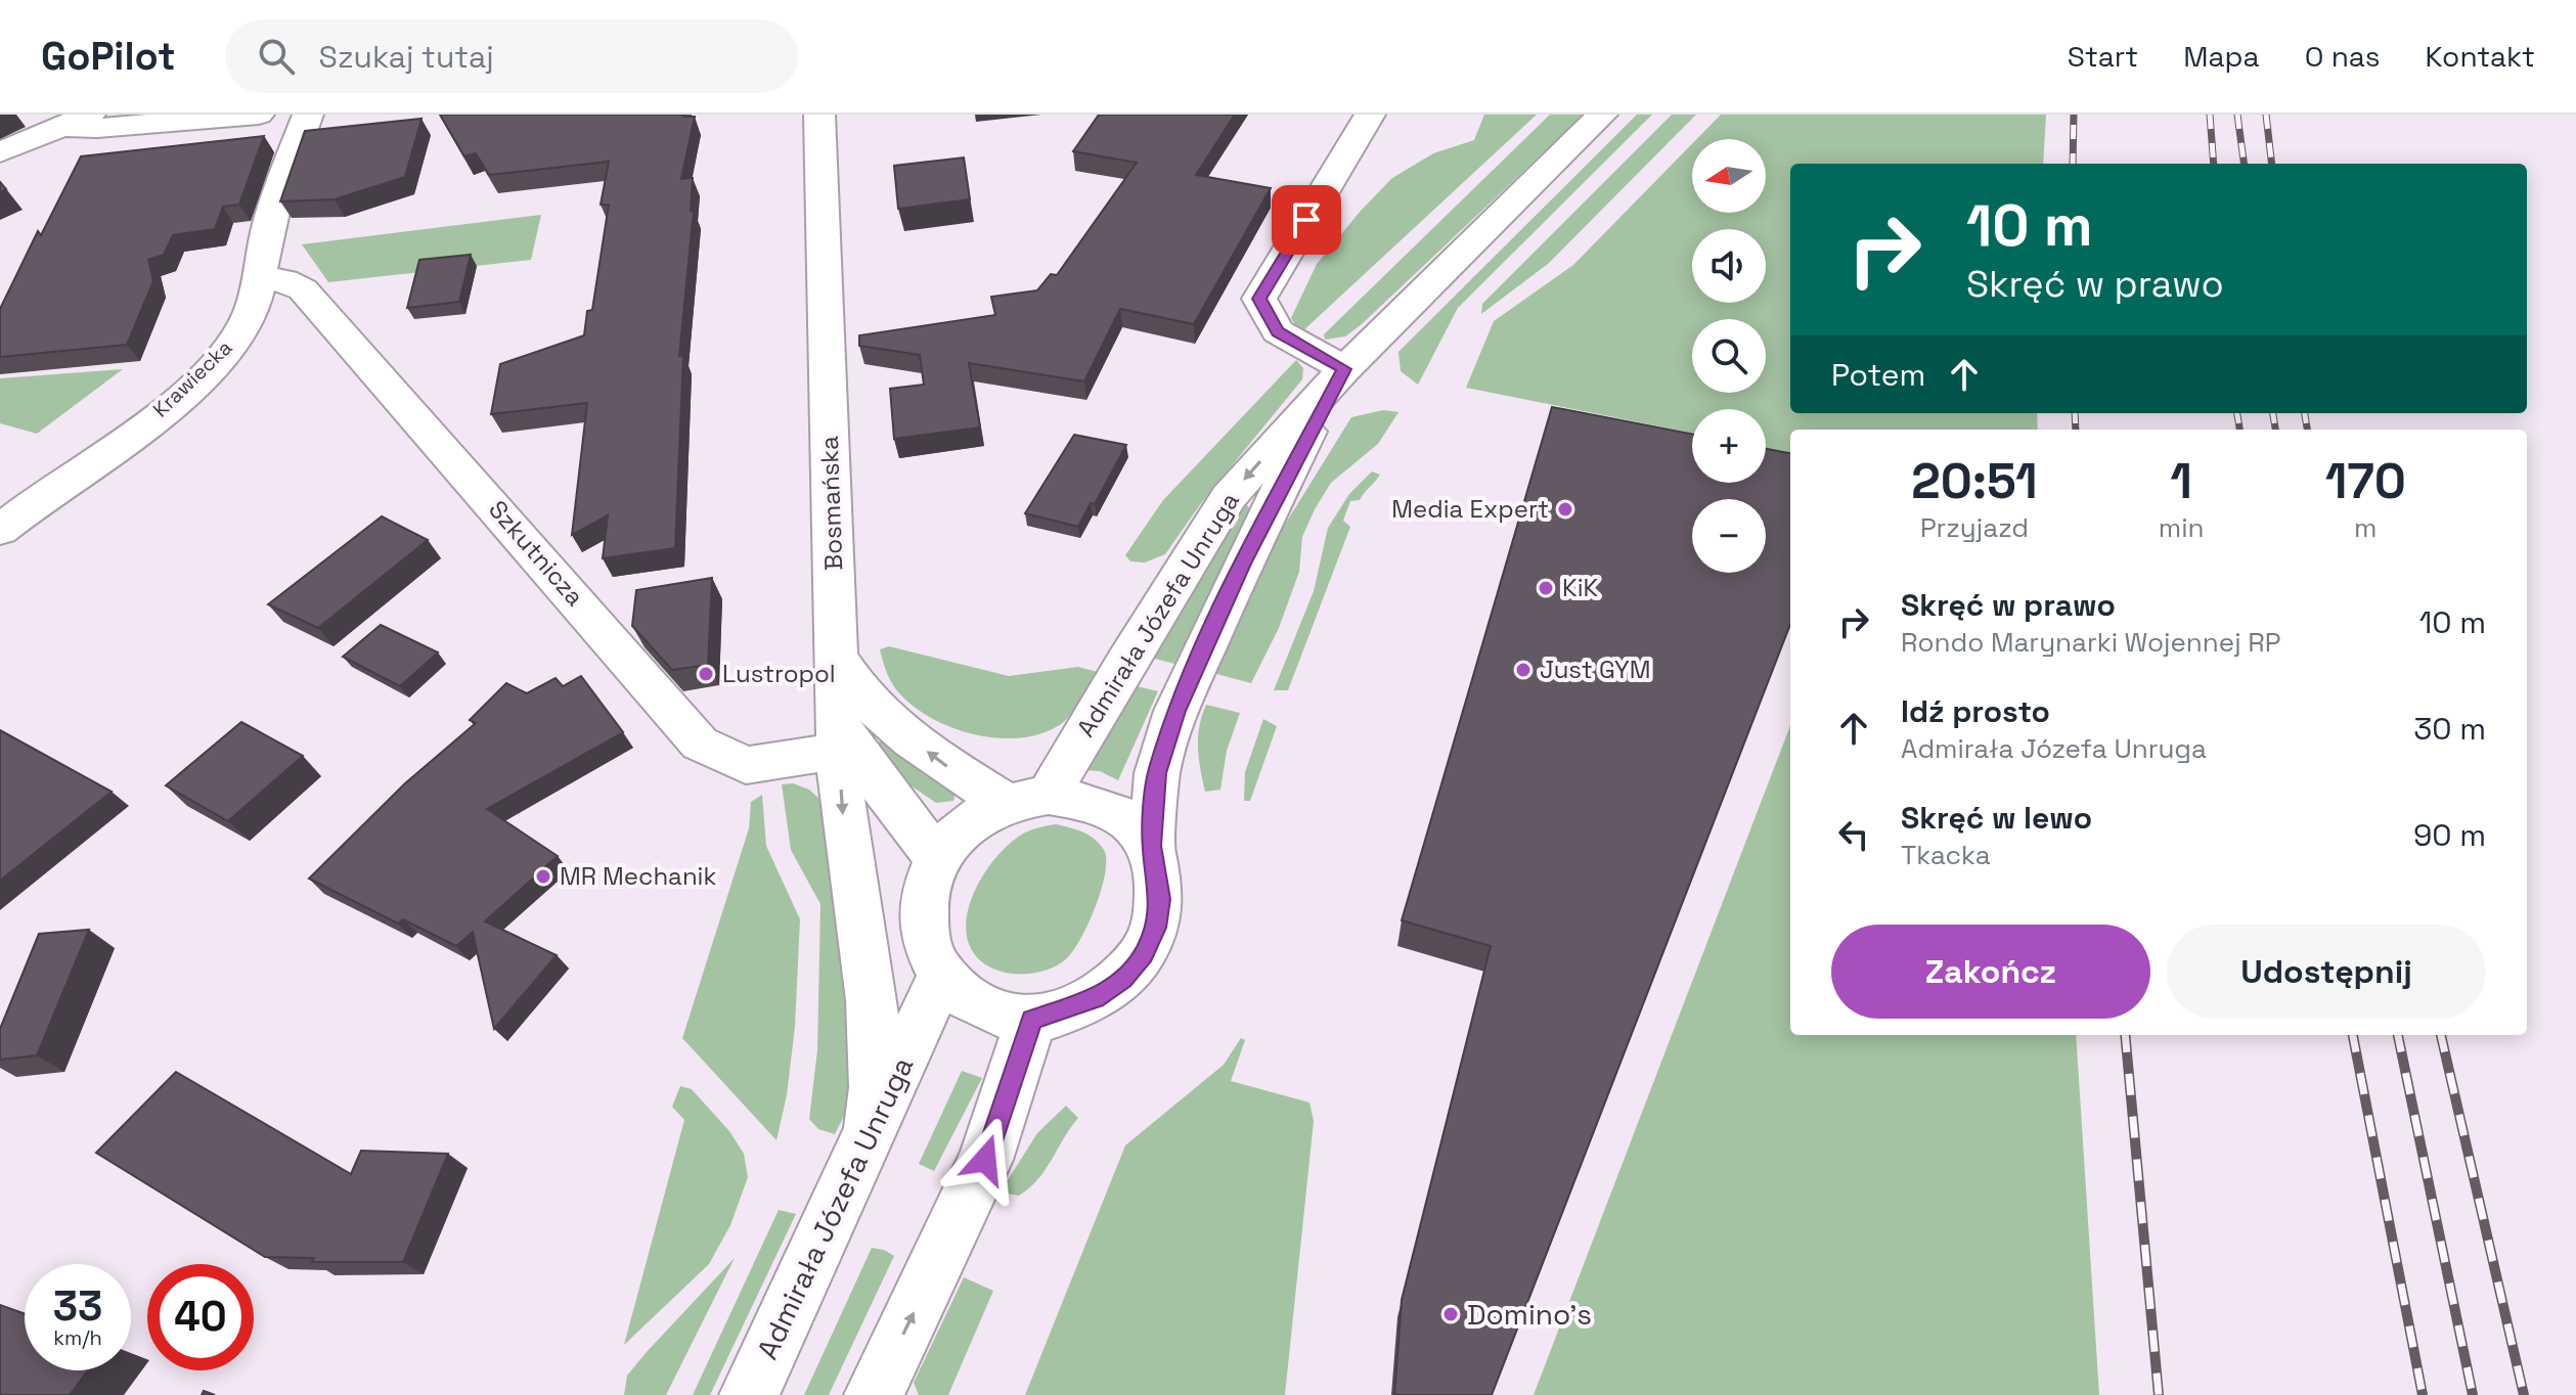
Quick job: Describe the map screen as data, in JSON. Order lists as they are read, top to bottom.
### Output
{
  "streets": {
    "street": [
      "Krawiecka",
      "Bosmańska",
      "Szkutnicza",
      "Admirała Józefa Unruga"
    ]
  },
  "crossings": [
    ["Krawiecka", "Szkutnicza"],
    ["Bosmańska", "Szkutnicza"],
    ["Bosmańska", "Admirała Józefa Unruga"]
  ],
  "places": [
    "Media Expert",
    "KiK",
    "Just GYM",
    "Lustropol",
    "MR Mechanik",
    "Domino's"
  ],
  "north": "left",
  "page": {
    "header": "GoPilot",
    "search": "Szukaj tutaj",
    "nav": [
      "Start",
      "Mapa",
      "O nas",
      "Kontakt"
    ],
    "map_buttons": ["+", "−"],
    "turn": ["10 m", "Skręć w prawo"],
    "then": "Potem",
    "eta": [
      "20:51",
      "Przyjazd",
      "1",
      "min",
      "170",
      "m"
    ],
    "list": [
      {
        "name": "Skręć w prawo",
        "note": "Rondo Marynarki Wojennej RP",
        "value": "10 m"
      },
      {
        "name": "Idź prosto",
        "note": "Admirała Józefa Unruga",
        "value": "30 m"
      },
      {
        "name": "Skręć w lewo",
        "note": "Tkacka",
        "value": "90 m"
      }
    ],
    "buttons": ["Zakończ", "Udostępnij"],
    "speed": "33 km/h",
    "limit": "40"
  }
}
